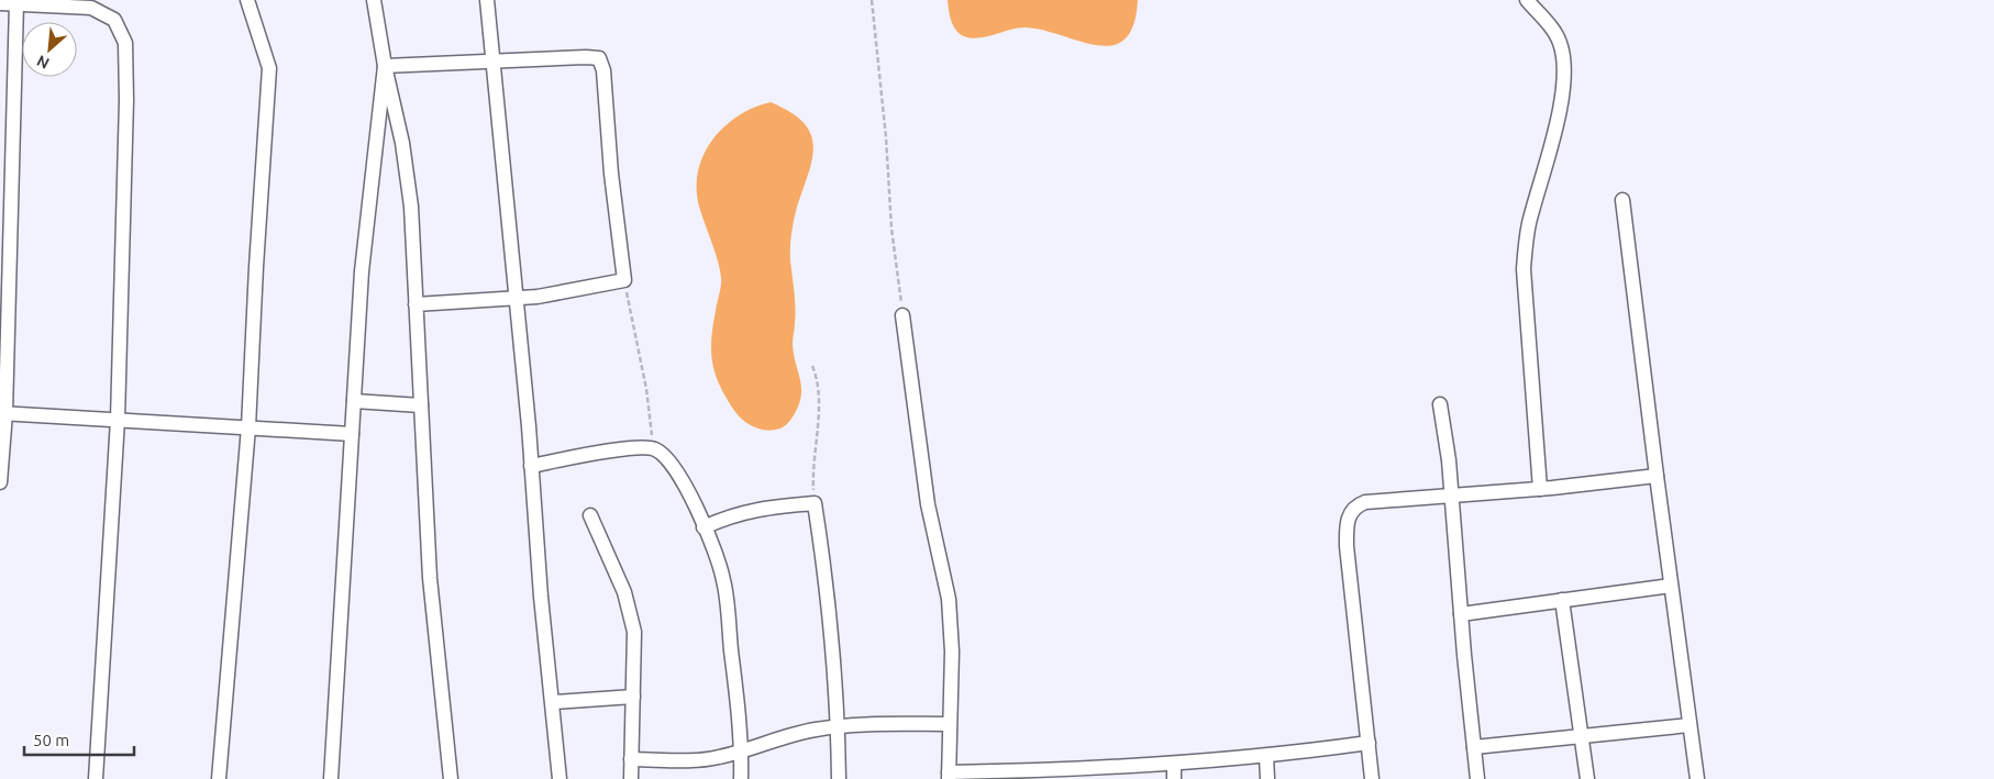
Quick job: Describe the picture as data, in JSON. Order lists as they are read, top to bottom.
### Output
{
  "scale_bar": "50 m",
  "north": "bottom left"
}
